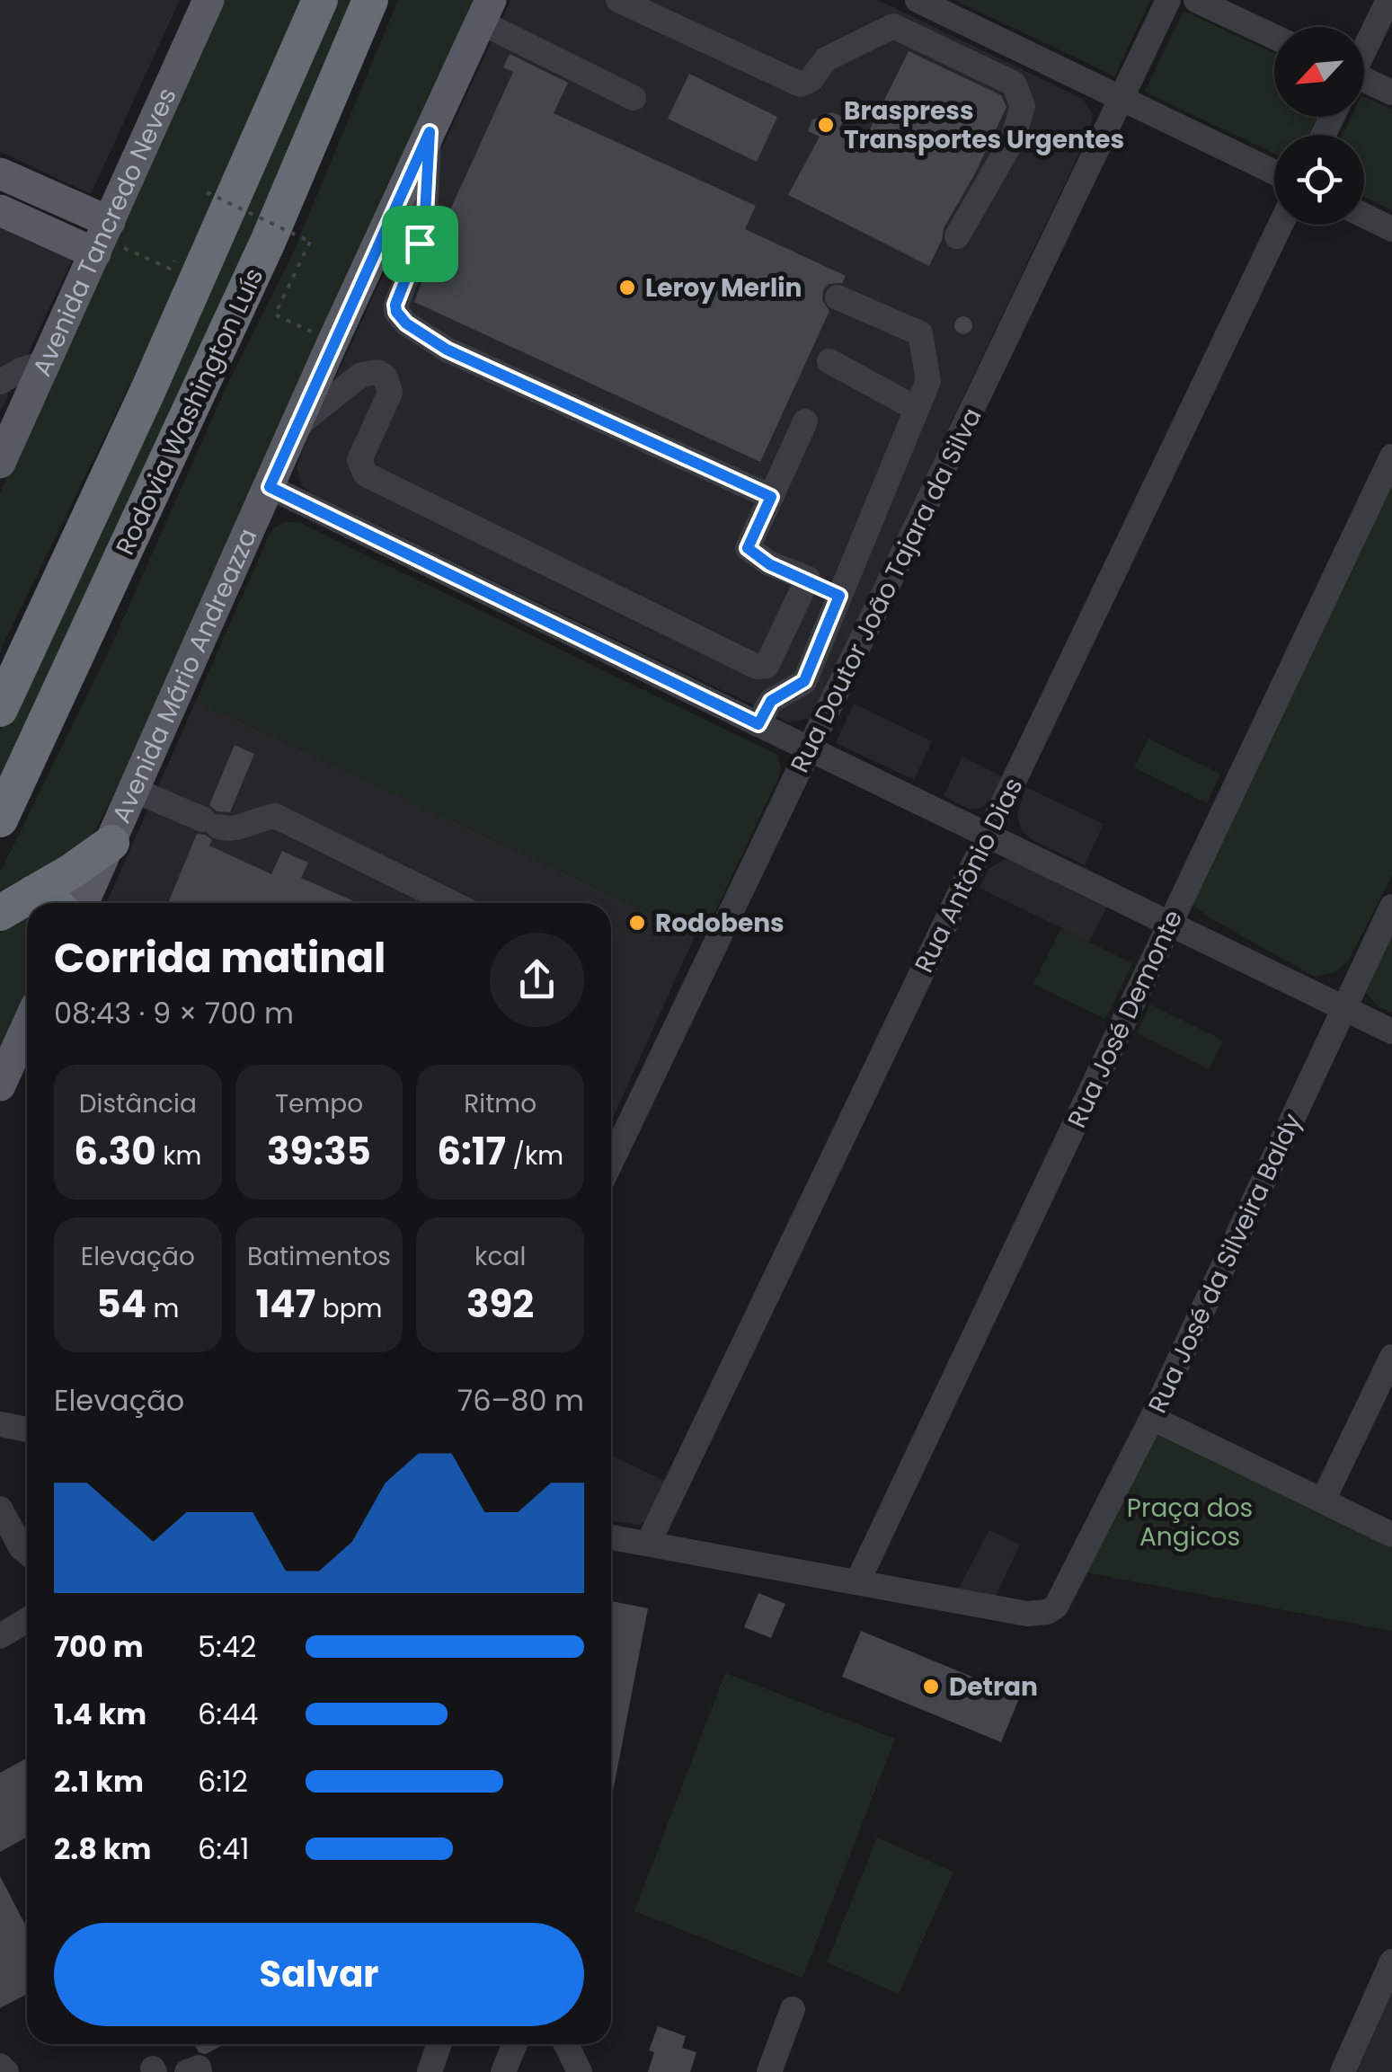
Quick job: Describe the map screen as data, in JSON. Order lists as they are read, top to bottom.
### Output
{
  "streets": {
    "highway": ["Rodovia Washington Luís"],
    "main road": ["Avenida Tancredo Neves", "Avenida Mário Andreazza"],
    "street": [
      "Rua Doutor João Tajara da Silva",
      "Rua Antônio Dias",
      "Rua José Demonte",
      "Rua José da Silveira Baldy"
    ]
  },
  "crossings": [
    ["Rua José Demonte", "Rua José da Silveira Baldy"]
  ],
  "parks": ["Praça dos Angicos"],
  "places": [
    "Braspress Transportes Urgentes",
    "Leroy Merlin",
    "Rodobens",
    "Detran"
  ],
  "north": "bottom left",
  "page": {
    "heading": ["Corrida matinal", "08:43 · 9 × 700 m"],
    "stats": [
      ["Distância", "6.30 km"],
      ["Tempo", "39:35"],
      ["Ritmo", "6:17 /km"],
      ["Elevação", "54 m"],
      ["Batimentos", "147 bpm"],
      ["kcal", "392"]
    ],
    "chart": ["Elevação", "76–80 m"],
    "list": [
      {
        "name": "700 m",
        "note": "5:42"
      },
      {
        "name": "1.4 km",
        "note": "6:44"
      },
      {
        "name": "2.1 km",
        "note": "6:12"
      },
      {
        "name": "2.8 km",
        "note": "6:41"
      }
    ],
    "buttons": "Salvar"
  }
}
